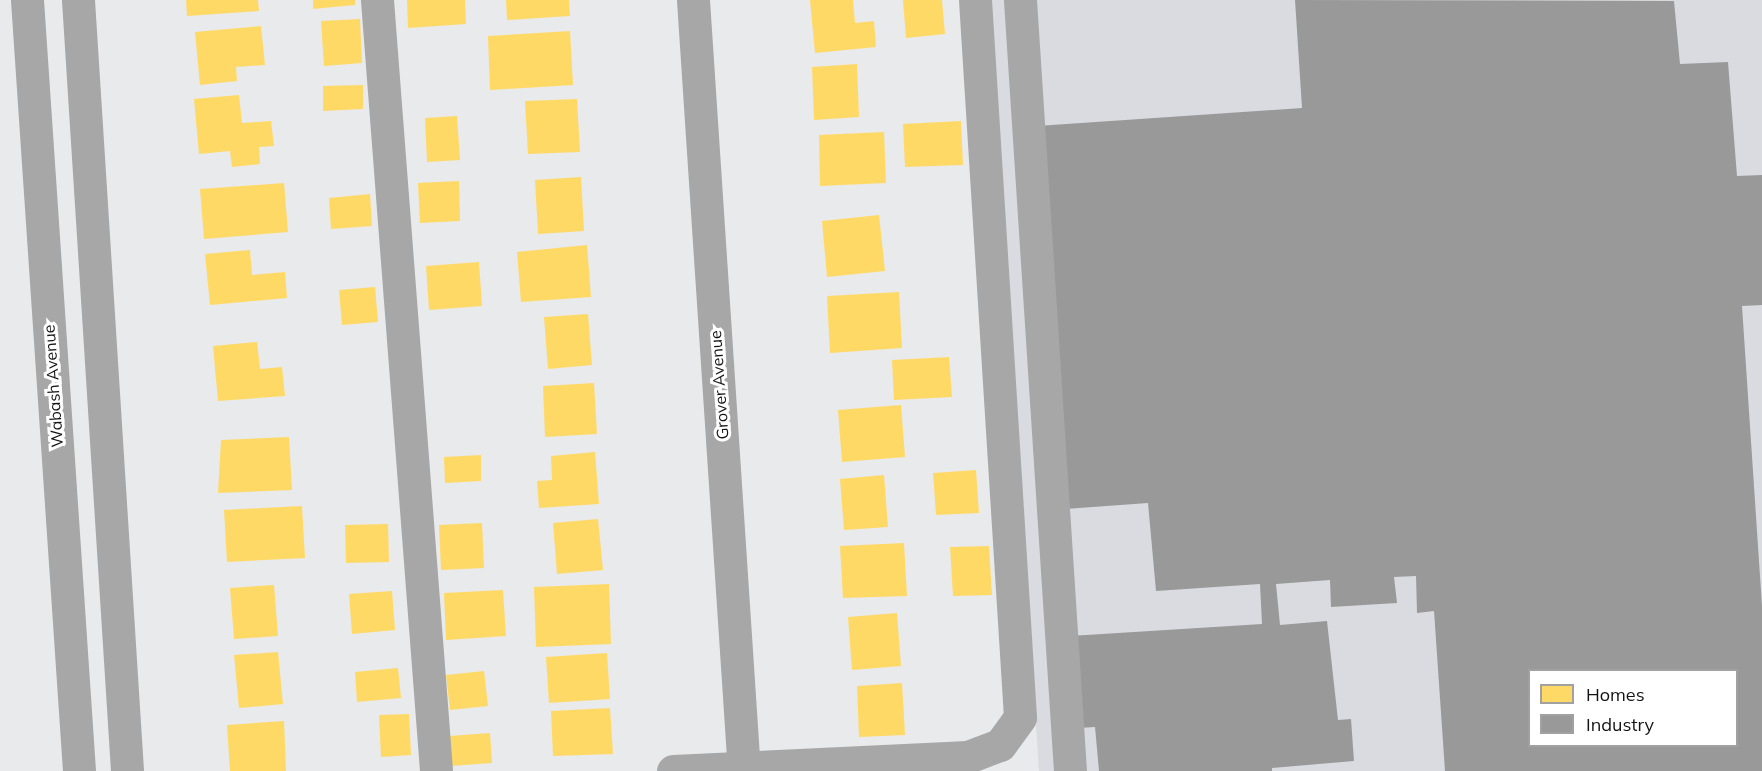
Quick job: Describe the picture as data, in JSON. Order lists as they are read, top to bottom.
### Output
{
  "streets": {
    "street": ["Grover Avenue", "Wabash Avenue"]
  },
  "legend": ["Homes", "Industry"]
}
